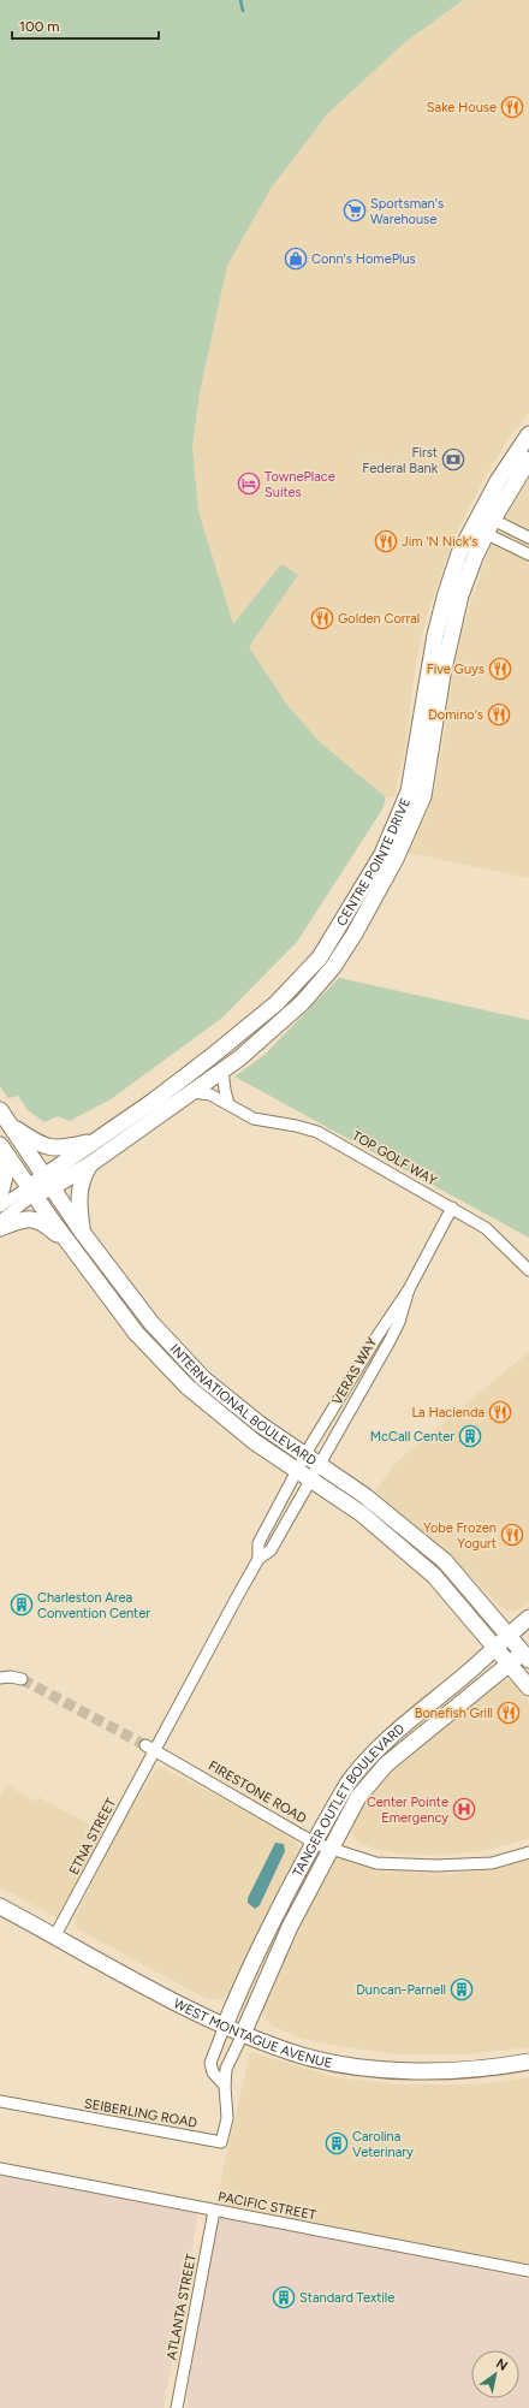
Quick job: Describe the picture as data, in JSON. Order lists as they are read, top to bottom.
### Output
{
  "streets": {
    "street": [
      "CENTRE POINTE DRIVE",
      "TOP GOLF WAY",
      "VERAS WAY",
      "INTERNATIONAL BOULEVARD",
      "FIRESTONE ROAD",
      "TANGER OUTLET BOULEVARD",
      "ETNA STREET",
      "WEST MONTAGUE AVENUE",
      "SEIBERLING ROAD",
      "PACIFIC STREET",
      "ATLANTA STREET"
    ]
  },
  "crossings": [
    ["CENTRE POINTE DRIVE", "TOP GOLF WAY"],
    ["CENTRE POINTE DRIVE", "INTERNATIONAL BOULEVARD"],
    ["TOP GOLF WAY", "VERAS WAY"],
    ["VERAS WAY", "INTERNATIONAL BOULEVARD"],
    ["INTERNATIONAL BOULEVARD", "TANGER OUTLET BOULEVARD"],
    ["INTERNATIONAL BOULEVARD", "ETNA STREET"],
    ["FIRESTONE ROAD", "TANGER OUTLET BOULEVARD"],
    ["FIRESTONE ROAD", "ETNA STREET"],
    ["TANGER OUTLET BOULEVARD", "WEST MONTAGUE AVENUE"],
    ["TANGER OUTLET BOULEVARD", "SEIBERLING ROAD"],
    ["ETNA STREET", "WEST MONTAGUE AVENUE"],
    ["WEST MONTAGUE AVENUE", "SEIBERLING ROAD"],
    ["PACIFIC STREET", "ATLANTA STREET"]
  ],
  "places": {
    "restaurant": [
      "Sake House",
      "Jim 'N Nick's",
      "Golden Corral",
      "Five Guys",
      "Domino's",
      "La Hacienda",
      "Yobe Frozen Yogurt",
      "Bonefish Grill"
    ],
    "supermarket": ["Sportsman's Warehouse"],
    "shop": ["Conn's HomePlus"],
    "bank": ["First Federal Bank"],
    "hotel": ["TownePlace Suites"],
    "building": [
      "McCall Center",
      "Charleston Area Convention Center",
      "Duncan-Parnell",
      "Carolina Veterinary",
      "Standard Textile"
    ],
    "hospital": ["Center Pointe Emergency"]
  },
  "scale_bar": "100 m",
  "north": "top right"
}
